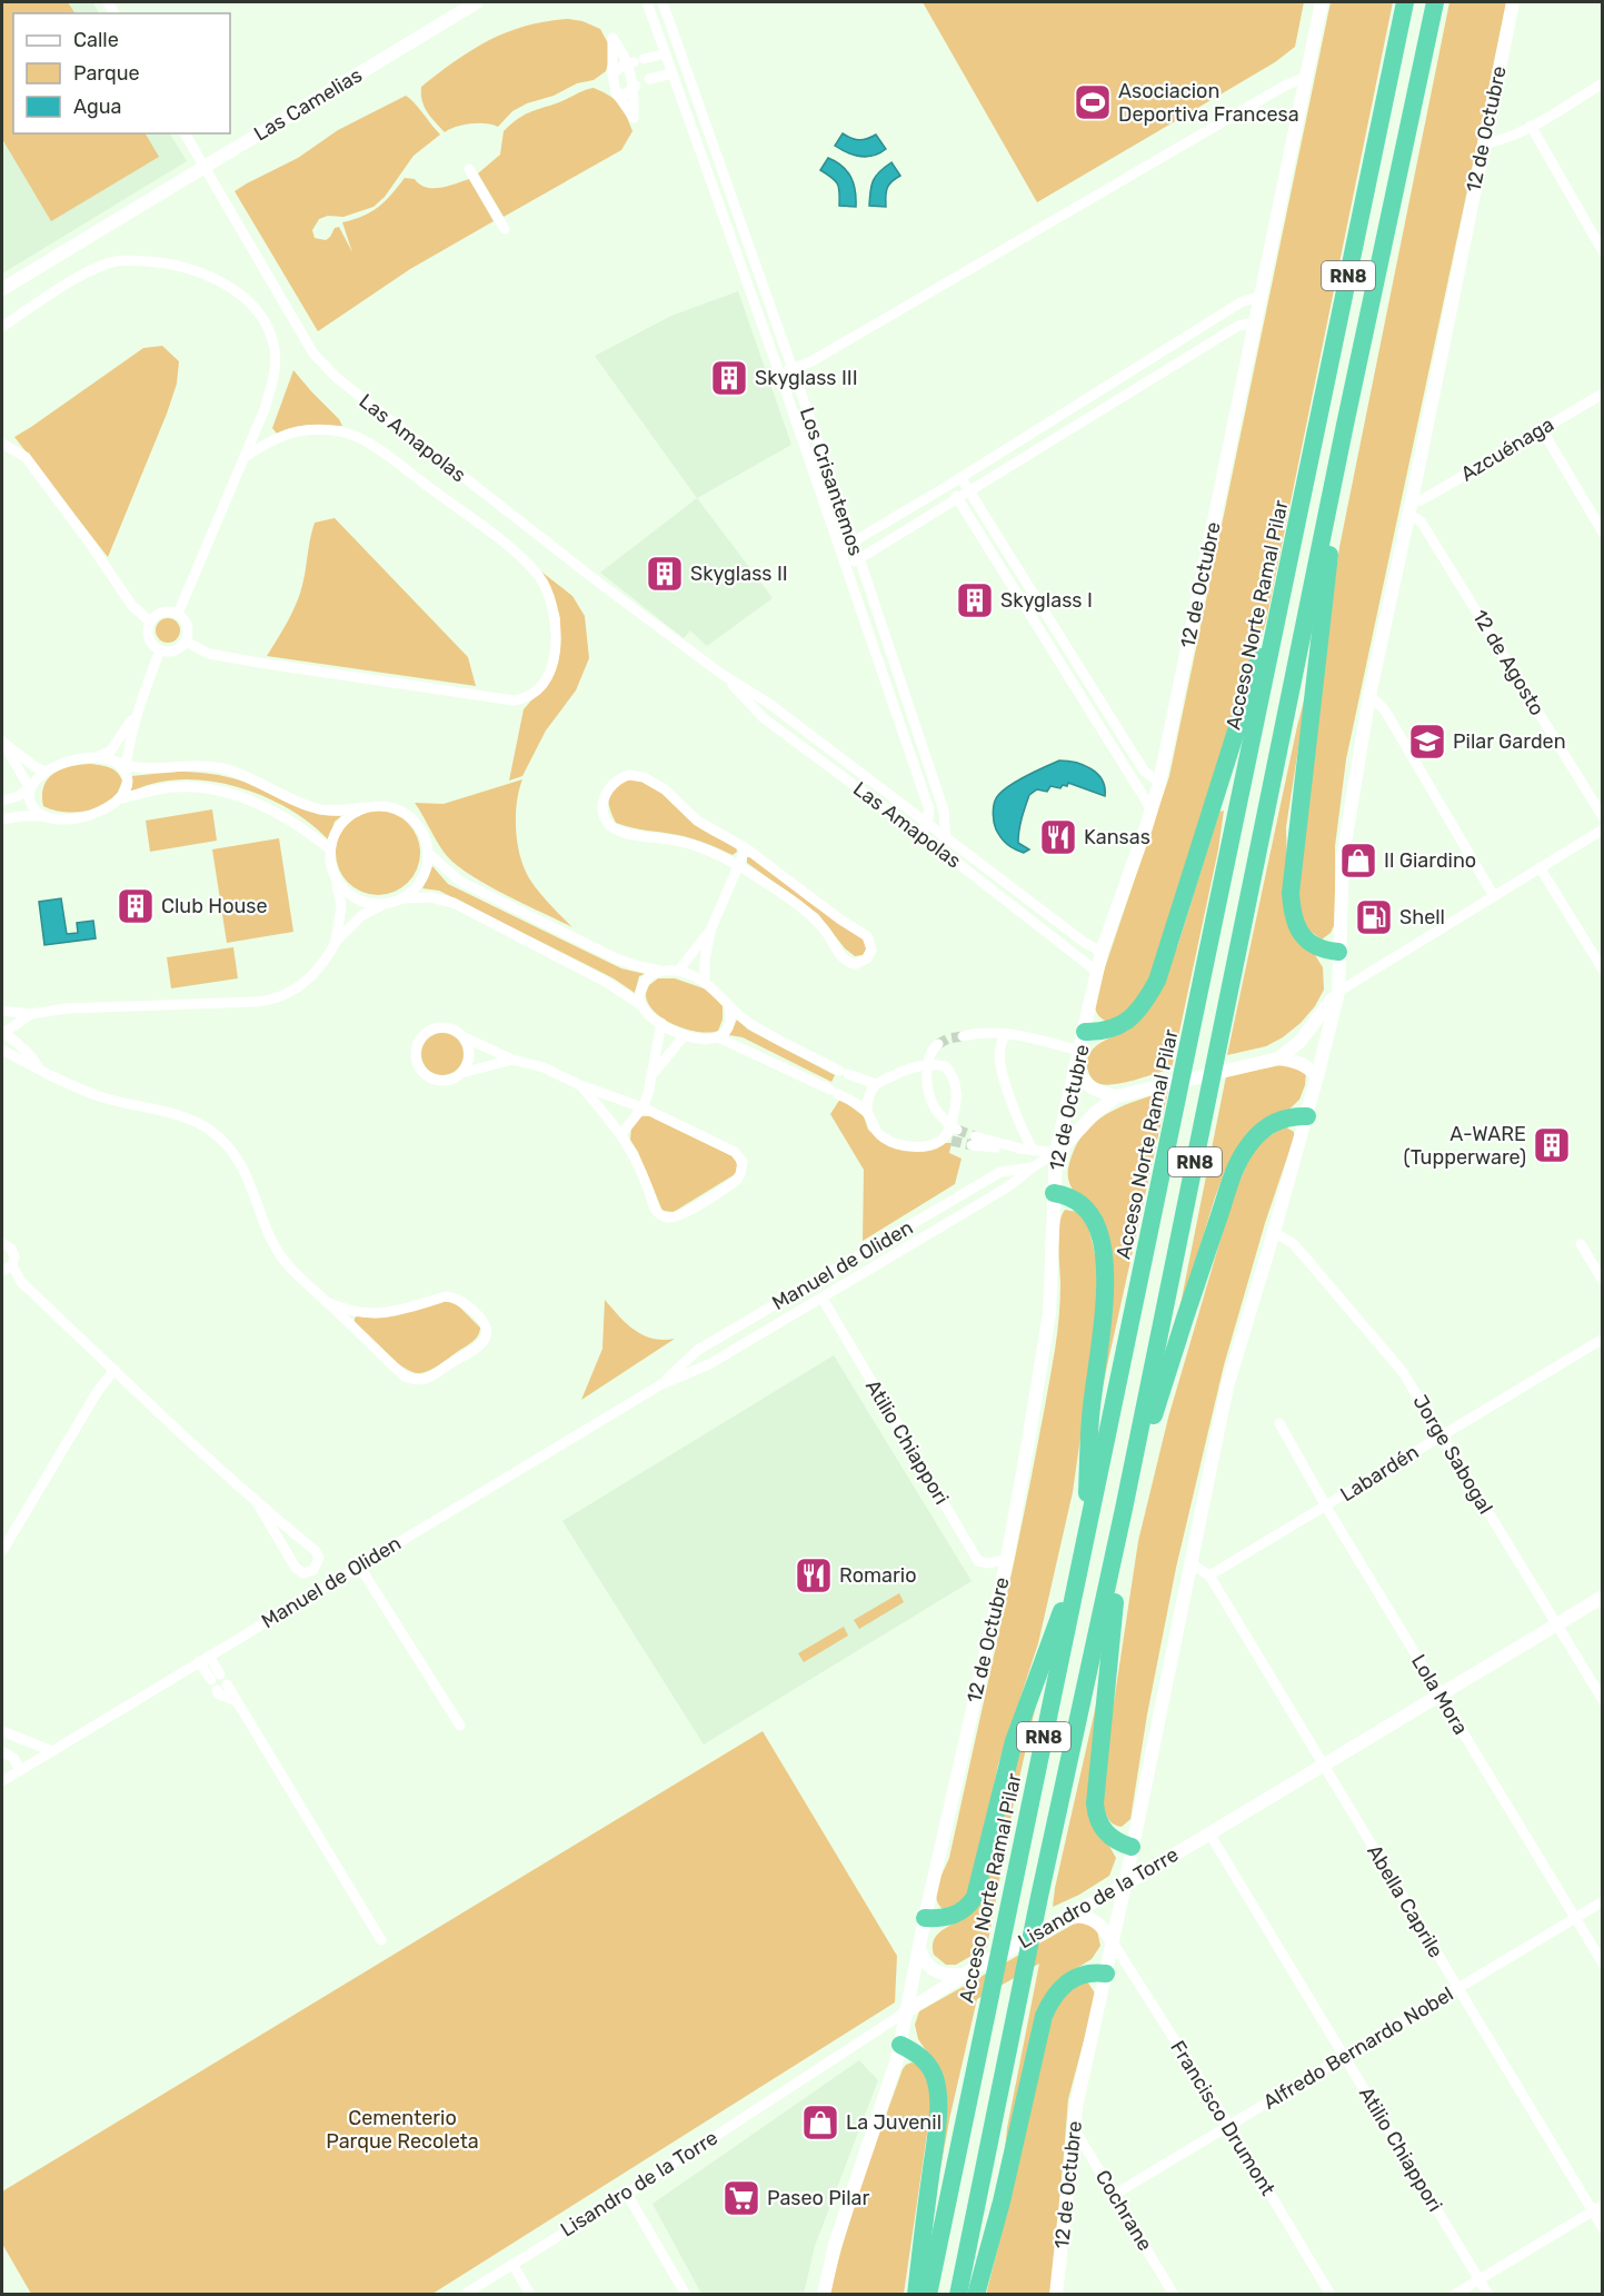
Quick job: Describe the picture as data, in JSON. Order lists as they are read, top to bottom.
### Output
{
  "streets": {
    "highway": ["RN8", "Acceso Norte Ramal Pilar"],
    "street": [
      "Las Camelias",
      "12 de Octubre",
      "Las Amapolas",
      "Azcuénaga",
      "Los Crisantemos",
      "12 de Agosto",
      "Manuel de Oliden",
      "Atilio Chiappori",
      "Jorge Sabogal",
      "Labardén",
      "Lola Mora",
      "Lisandro de la Torre",
      "Abella Caprile",
      "Alfredo Bernardo Nobel",
      "Francisco Drumont",
      "Cochrane"
    ]
  },
  "crossings": [
    ["Las Camelias", "Las Amapolas"],
    ["12 de Octubre", "Las Amapolas"],
    ["12 de Octubre", "Azcuénaga"],
    ["12 de Octubre", "12 de Agosto"],
    ["12 de Octubre", "Manuel de Oliden"],
    ["12 de Octubre", "Atilio Chiappori"],
    ["12 de Octubre", "Jorge Sabogal"],
    ["12 de Octubre", "Lisandro de la Torre"],
    ["12 de Octubre", "Francisco Drumont"],
    ["12 de Octubre", "Cochrane"],
    ["Las Amapolas", "Los Crisantemos"],
    ["Manuel de Oliden", "Atilio Chiappori"],
    ["Atilio Chiappori", "Lisandro de la Torre"],
    ["Atilio Chiappori", "Alfredo Bernardo Nobel"],
    ["Jorge Sabogal", "Labardén"],
    ["Jorge Sabogal", "Lisandro de la Torre"],
    ["Labardén", "Lola Mora"],
    ["Labardén", "Abella Caprile"],
    ["Lola Mora", "Lisandro de la Torre"],
    ["Lola Mora", "Alfredo Bernardo Nobel"],
    ["Lisandro de la Torre", "Abella Caprile"],
    ["Abella Caprile", "Alfredo Bernardo Nobel"],
    ["Alfredo Bernardo Nobel", "Francisco Drumont"],
    ["Alfredo Bernardo Nobel", "Cochrane"]
  ],
  "parks": ["Cementerio Parque Recoleta"],
  "places": {
    "sports": ["Asociacion Deportiva Francesa"],
    "building": [
      "Skyglass III",
      "Skyglass II",
      "Skyglass I",
      "Club House",
      "A-WARE (Tupperware)"
    ],
    "school or university": ["Pilar Garden"],
    "restaurant": ["Kansas", "Romario"],
    "shop": ["Il Giardino", "La Juvenil"],
    "fuel station": ["Shell"],
    "supermarket": ["Paseo Pilar"]
  },
  "legend": ["Calle", "Parque", "Agua"]
}
